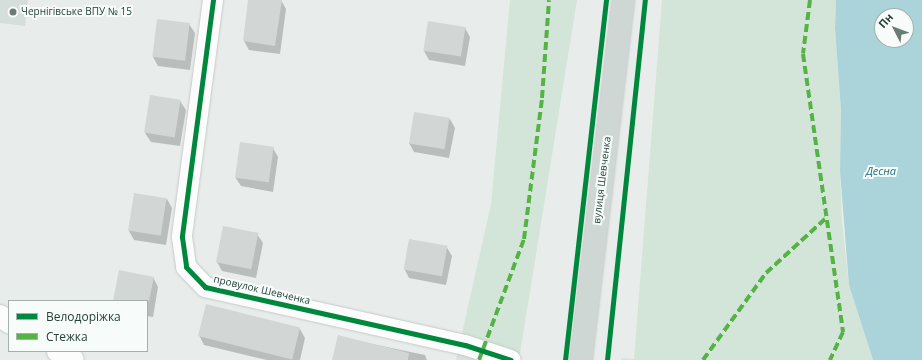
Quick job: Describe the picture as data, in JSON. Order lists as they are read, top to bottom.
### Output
{
  "streets": {
    "main road": ["вулиця Шевченка"],
    "street": ["провулок Шевченка"]
  },
  "water": ["Десна"],
  "places": ["Чернігівське ВПУ № 15"],
  "legend": ["Велодоріжка", "Стежка"],
  "north": "top left"
}
